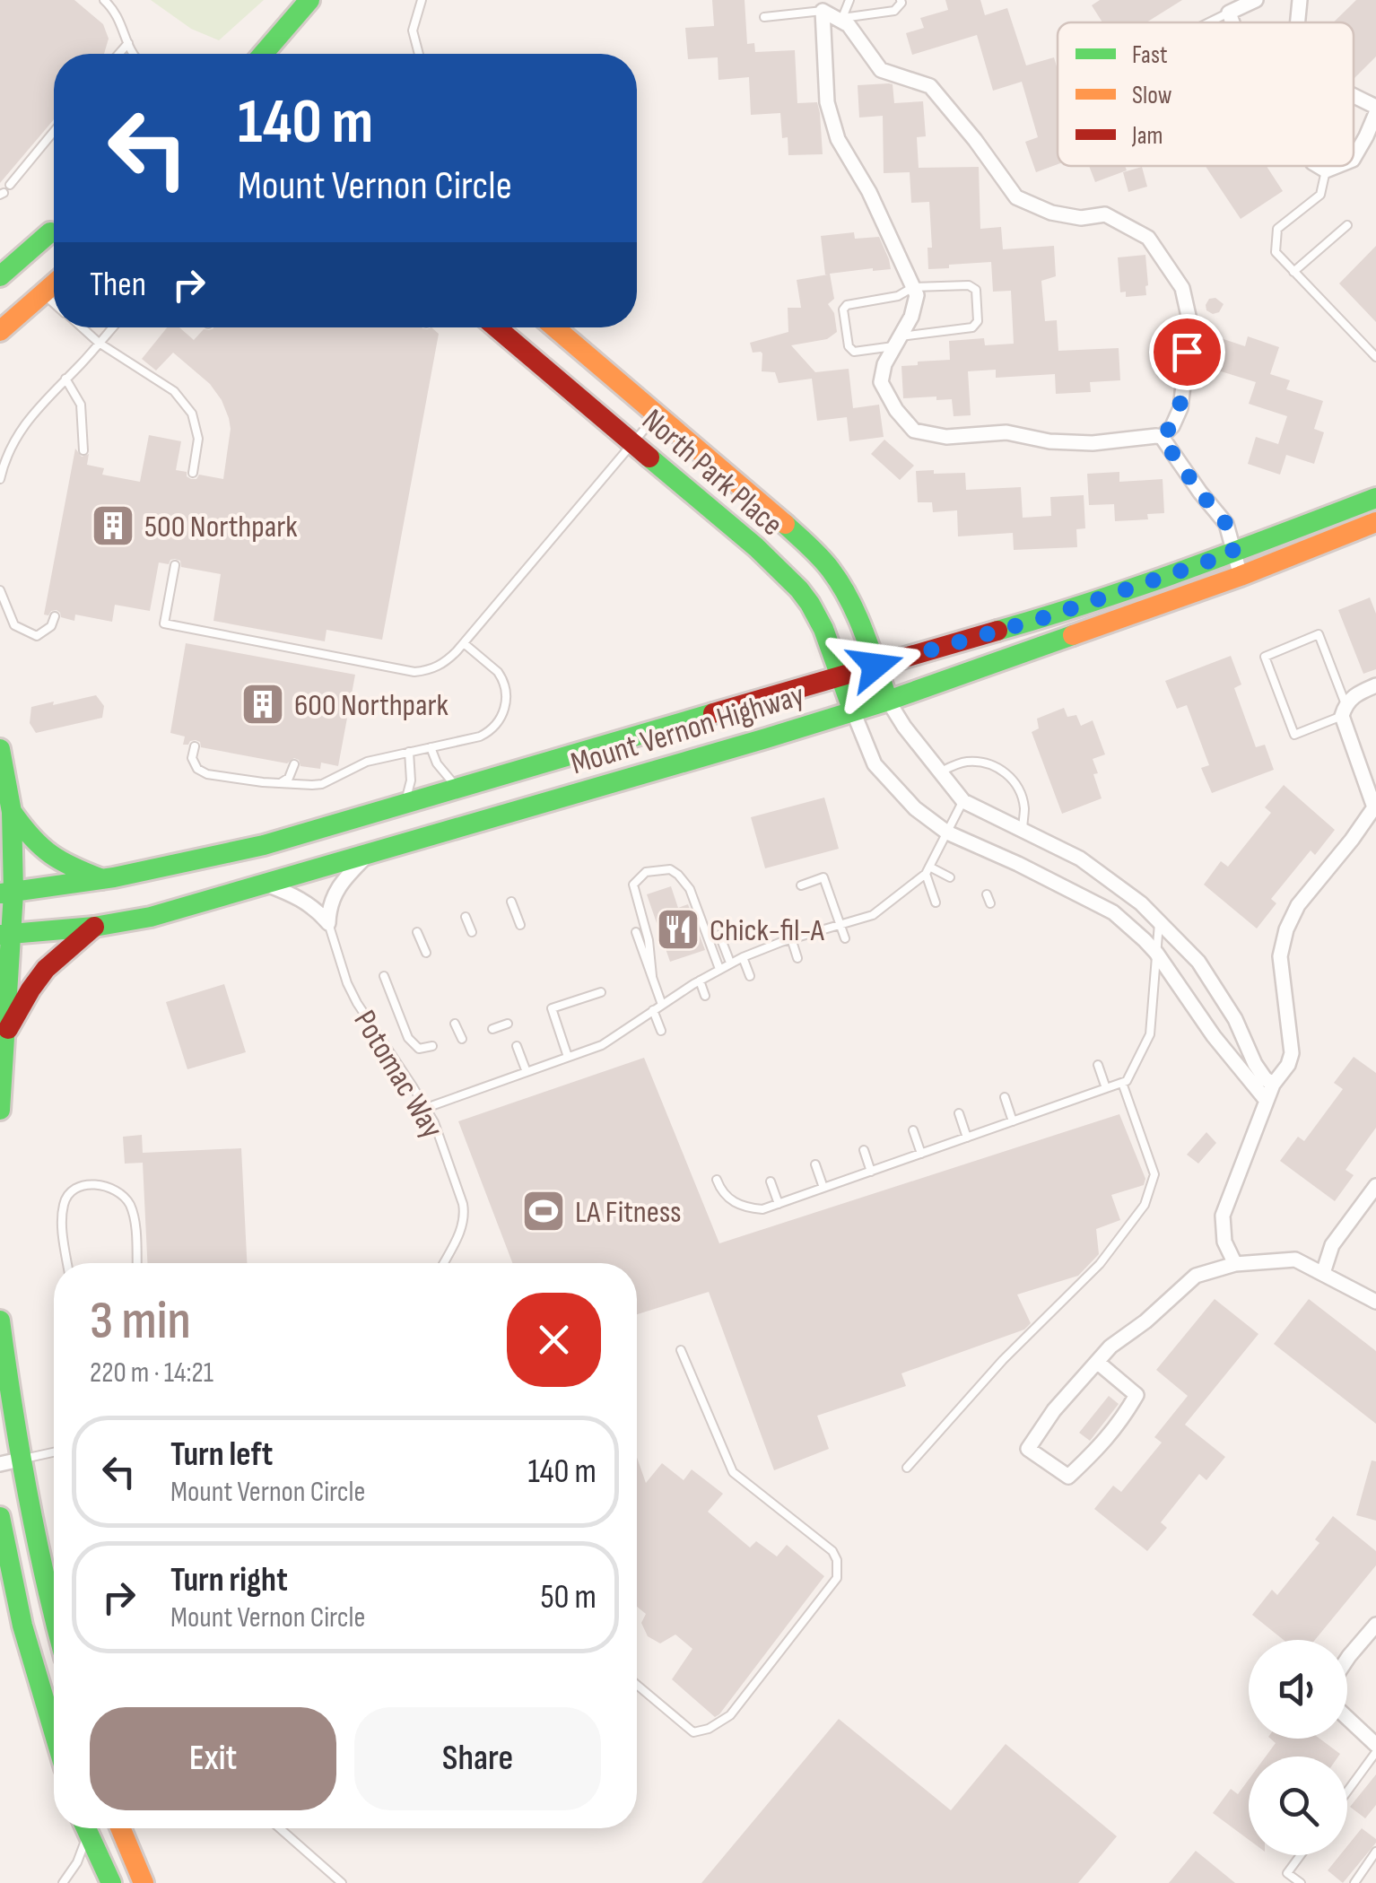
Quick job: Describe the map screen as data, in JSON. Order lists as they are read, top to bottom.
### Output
{
  "streets": {
    "street": ["North Park Place", "Mount Vernon Highway"],
    "lane": ["Potomac Way"]
  },
  "crossings": [
    ["North Park Place", "Mount Vernon Highway"]
  ],
  "places": {
    "building": ["500 Northpark", "600 Northpark"],
    "restaurant": ["Chick-fil-A"],
    "sports": ["LA Fitness"]
  },
  "legend": ["Fast", "Slow", "Jam"],
  "page": {
    "turn": ["140 m", "Mount Vernon Circle"],
    "then": "Then",
    "heading": ["3 min", "220 m · 14:21"],
    "list": [
      {
        "name": "Turn left",
        "note": "Mount Vernon Circle",
        "value": "140 m"
      },
      {
        "name": "Turn right",
        "note": "Mount Vernon Circle",
        "value": "50 m"
      }
    ],
    "buttons": ["Exit", "Share"]
  }
}
